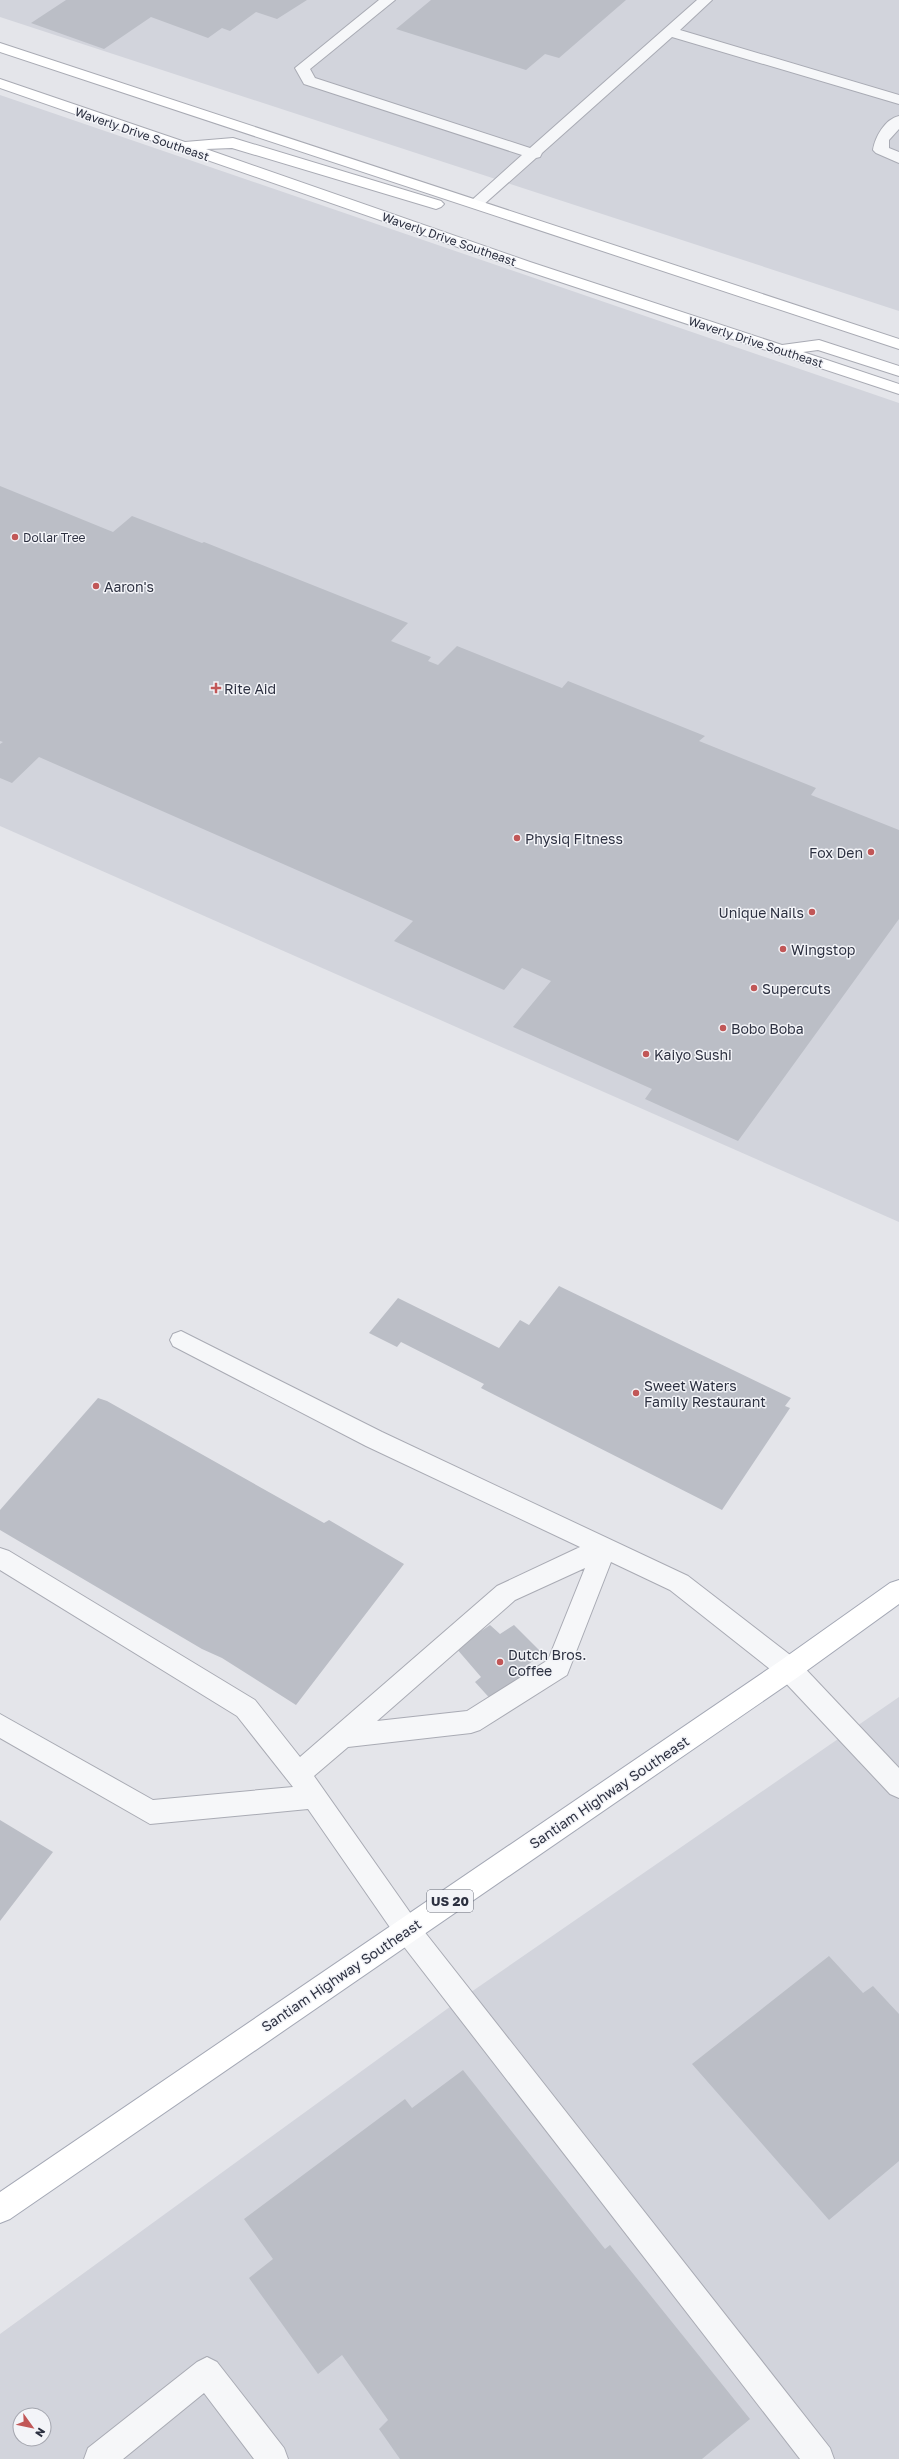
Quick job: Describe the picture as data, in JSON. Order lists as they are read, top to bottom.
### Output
{
  "streets": {
    "main road": ["Waverly Drive Southeast", "Santiam Highway Southeast", "US 20"]
  },
  "places": {
    "other": [
      "Dollar Tree",
      "Aaron's",
      "Physiq Fitness",
      "Fox Den",
      "Unique Nails",
      "Wingstop",
      "Supercuts",
      "Bobo Boba",
      "Kaiyo Sushi",
      "Sweet Waters Family Restaurant",
      "Dutch Bros. Coffee"
    ],
    "health": ["Rite Aid"]
  },
  "north": "bottom right"
}
